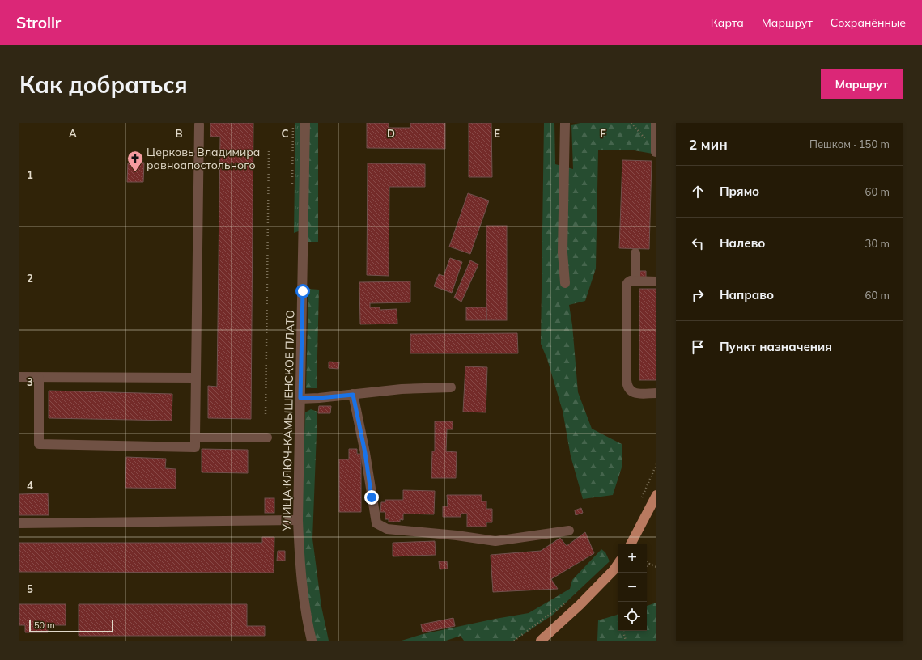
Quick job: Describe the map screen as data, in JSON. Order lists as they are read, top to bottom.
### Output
{
  "streets": {
    "street": ["УЛИЦА КЛЮЧ-КАМЫШЕНСКОЕ ПЛАТО"]
  },
  "places": {
    "church": ["Церковь Владимира равноапостольного"]
  },
  "scale_bar": "50 m",
  "page": {
    "header": "Strollr",
    "nav": ["Карта", "Маршрут", "Сохранённые"],
    "buttons": "Маршрут",
    "title": "Как добраться",
    "heading": ["2 мин", "Пешком · 150 m"],
    "list": [
      ["Прямо", "60 m"],
      ["Налево", "30 m"],
      ["Направо", "60 m"],
      "Пункт назначения"
    ],
    "map_buttons": ["+", "−"],
    "scale": "50 m"
  },
  "grid": {
    "columns": [
      "A",
      "B",
      "C",
      "D",
      "E",
      "F"
    ],
    "rows": [
      "1",
      "2",
      "3",
      "4",
      "5"
    ]
  }
}
